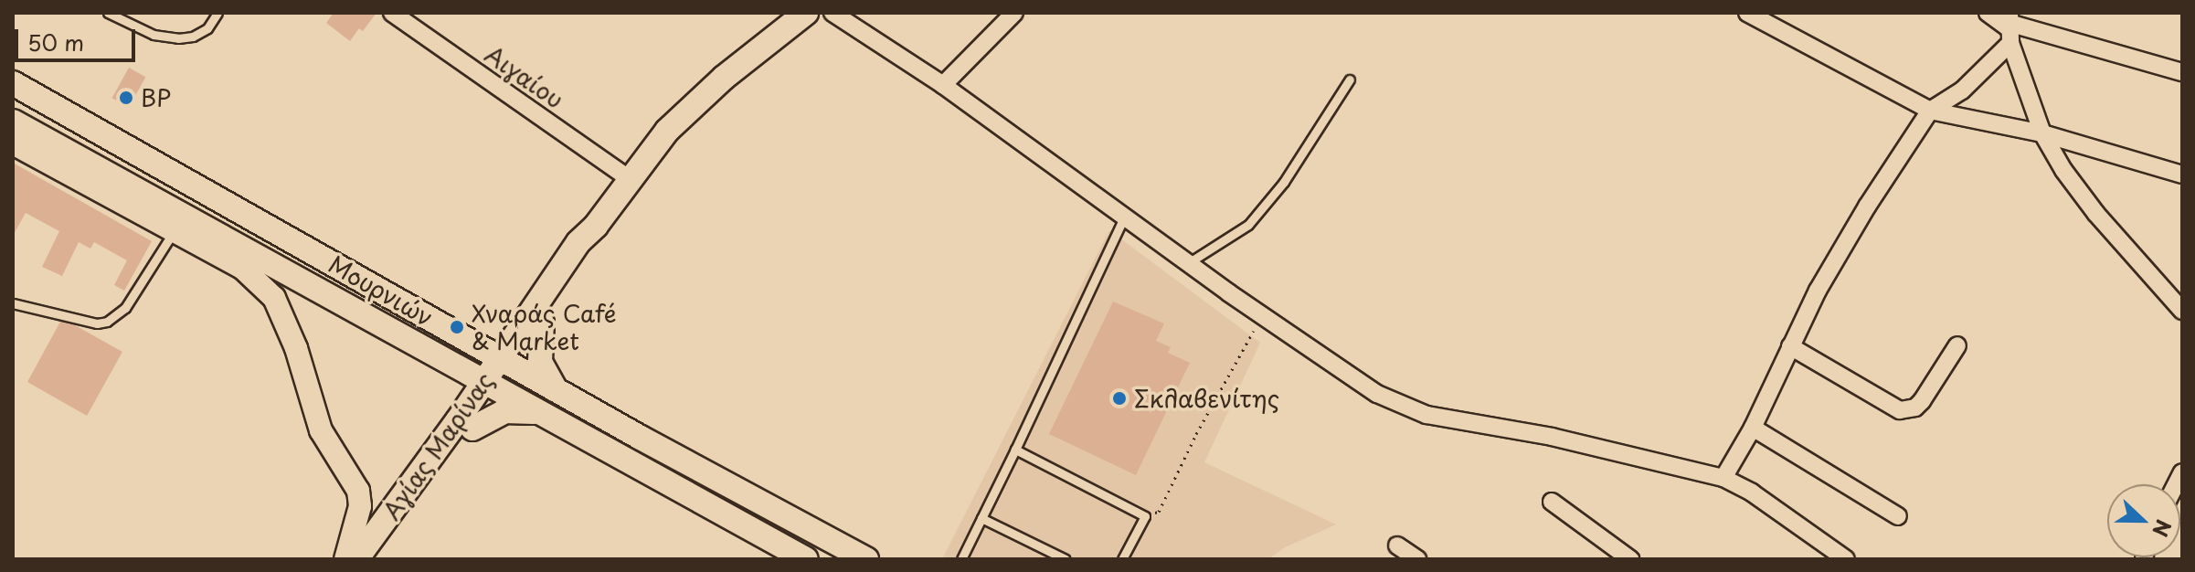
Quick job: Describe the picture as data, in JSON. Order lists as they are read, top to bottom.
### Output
{
  "streets": {
    "main road": ["Μουρνιών", "Αγίας Μαρίνας"],
    "street": ["Αιγαίου"]
  },
  "crossings": [
    ["Αιγαίου", "Αγίας Μαρίνας"],
    ["Μουρνιών", "Αγίας Μαρίνας"]
  ],
  "places": ["BP", "Χναράς Café & Market", "Σκλαβενίτης"],
  "scale_bar": "50 m",
  "north": "right"
}
